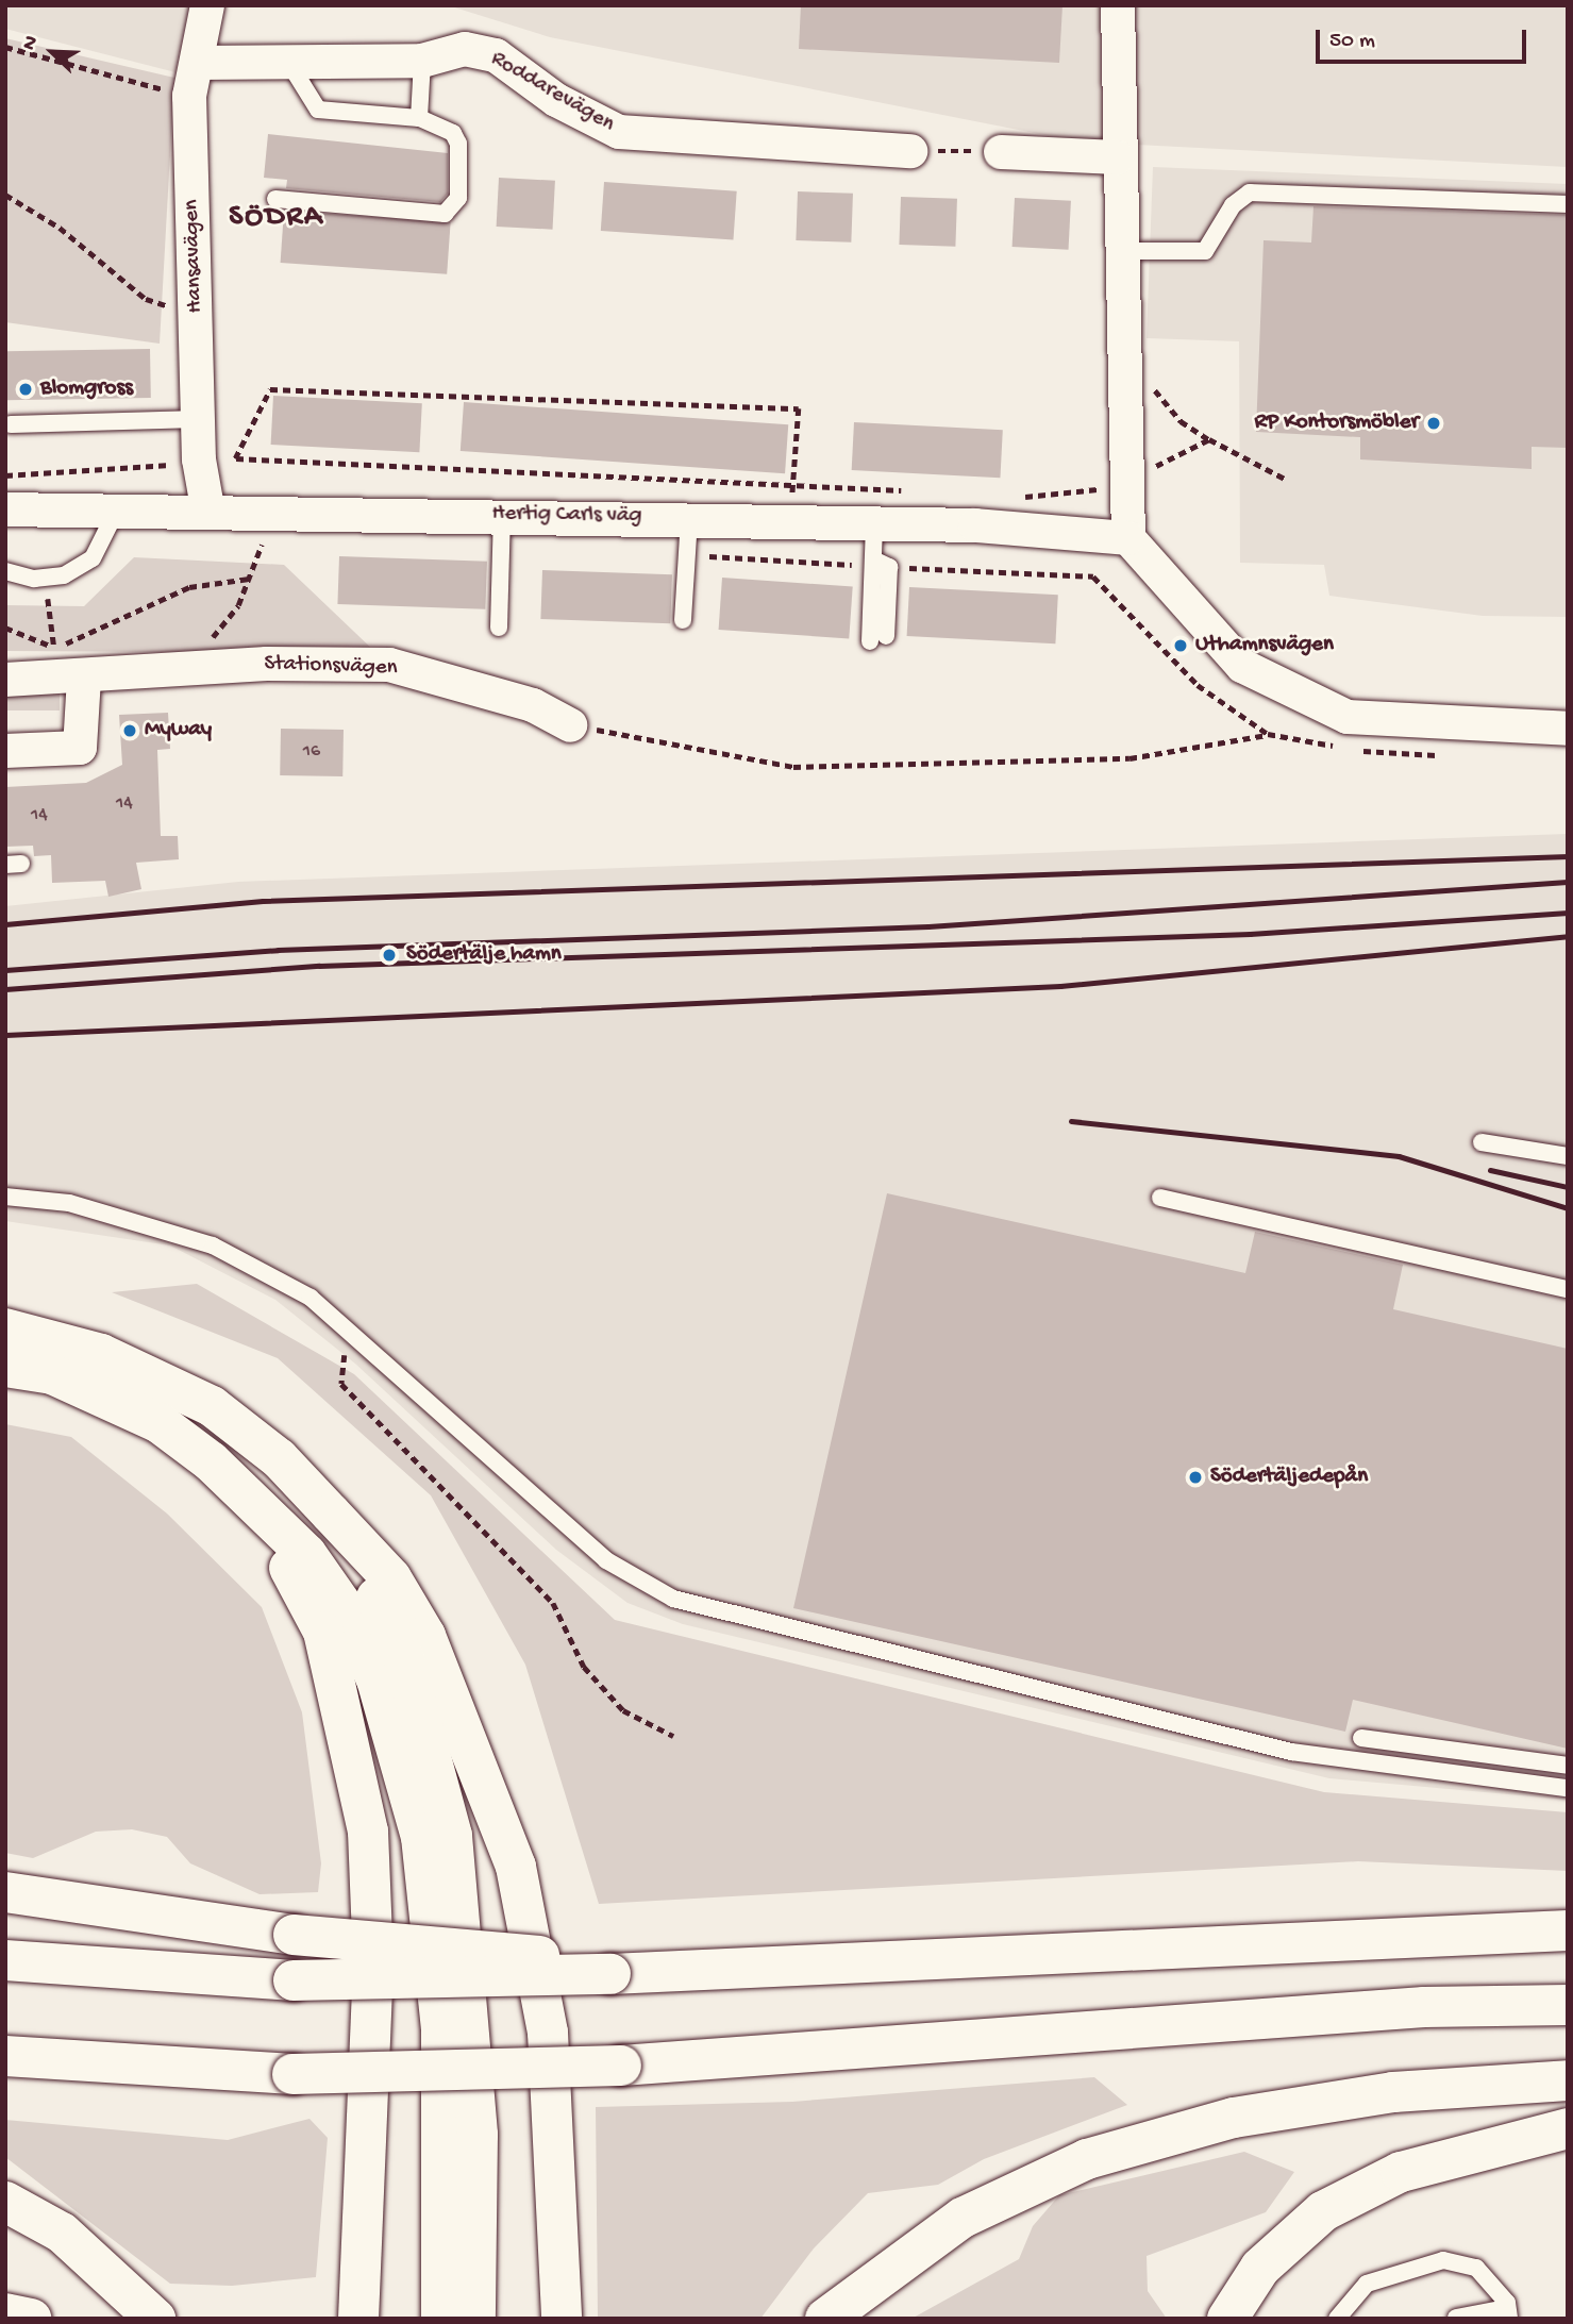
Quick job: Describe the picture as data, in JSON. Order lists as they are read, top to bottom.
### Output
{
  "streets": {
    "street": [
      "Roddarevägen",
      "Hansavägen",
      "Hertig Carls väg",
      "Stationsvägen"
    ]
  },
  "crossings": [
    ["Roddarevägen", "Hansavägen"],
    ["Hansavägen", "Hertig Carls väg"]
  ],
  "districts": ["SÖDRA"],
  "places": [
    "Blomgross",
    "RP Kontorsmöbler",
    "Uthamnsvägen",
    "Myway",
    "Södertälje hamn",
    "Södertäljedepån"
  ],
  "house_numbers": ["16", "14", "14"],
  "scale_bar": "50 m",
  "north": "top left"
}
